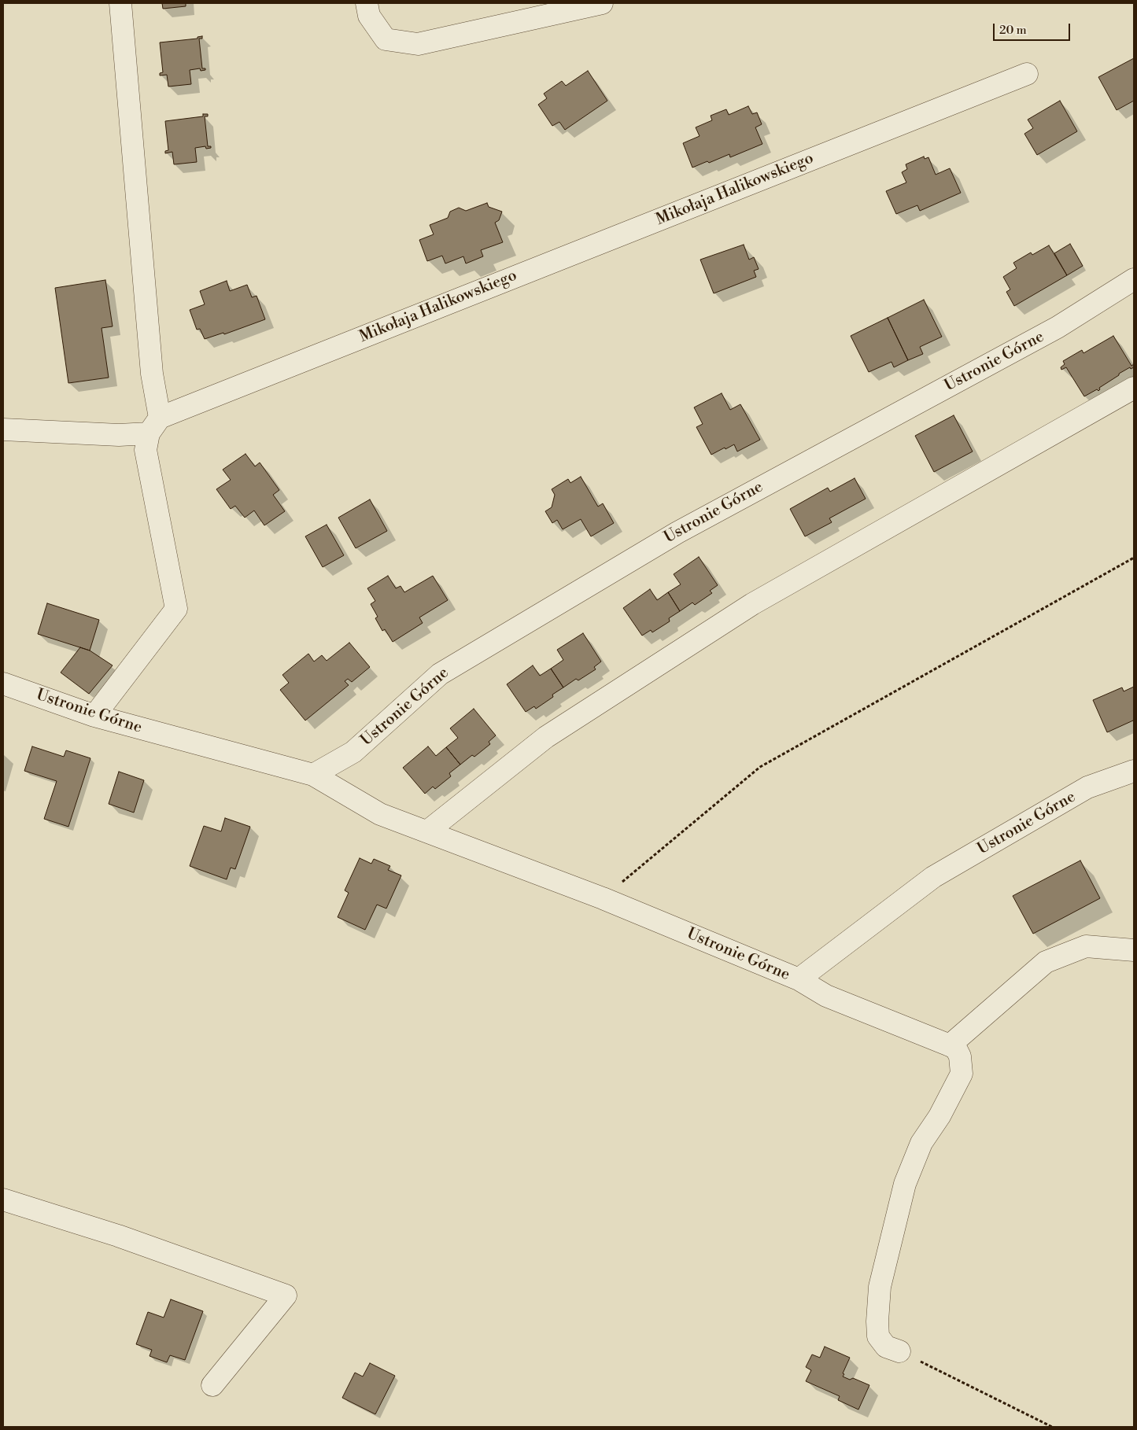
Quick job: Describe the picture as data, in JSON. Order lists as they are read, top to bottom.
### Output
{
  "streets": {
    "street": ["Mikołaja Halikowskiego", "Ustronie Górne"]
  },
  "scale_bar": "20 m"
}
